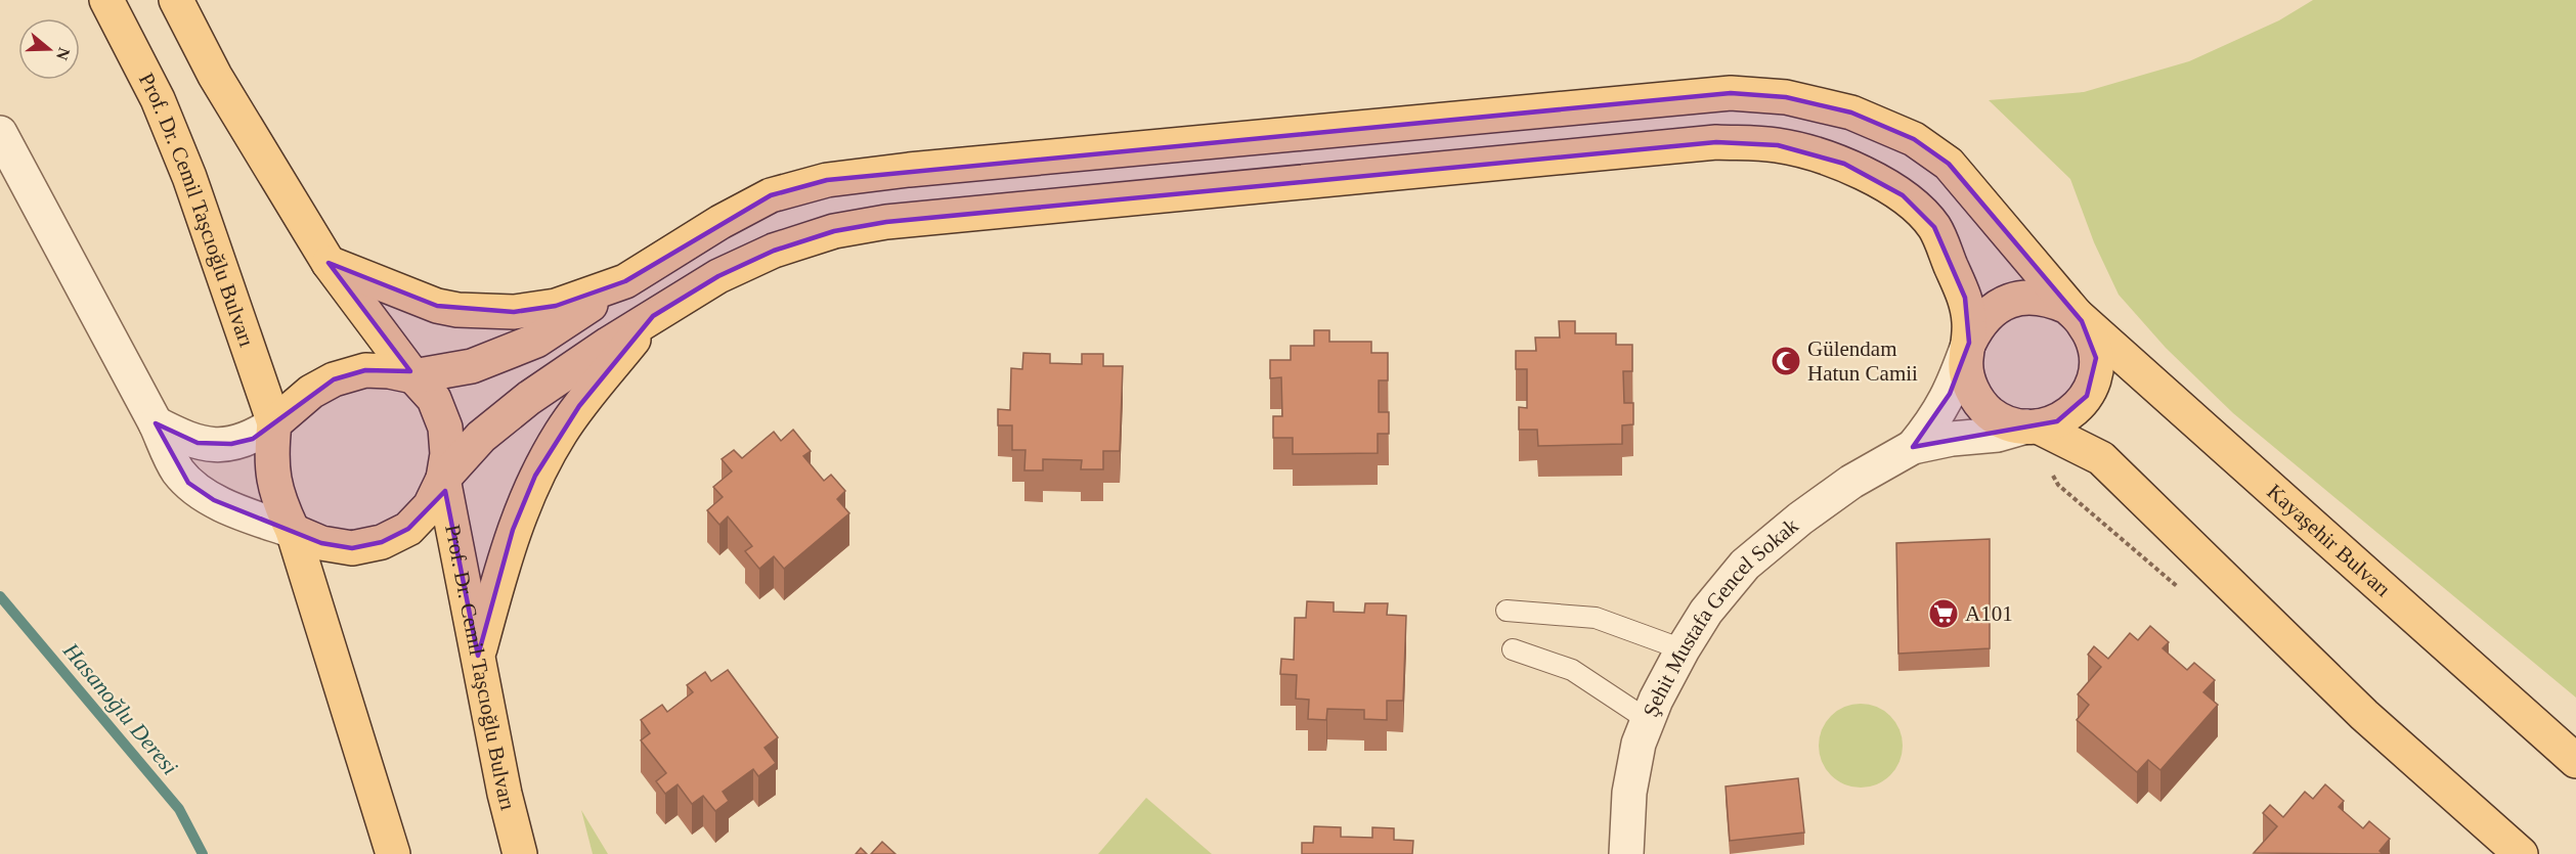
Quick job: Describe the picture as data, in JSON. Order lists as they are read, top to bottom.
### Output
{
  "streets": {
    "main road": ["Prof. Dr. Cemil Taşcıoğlu Bulvarı", "Kayaşehir Bulvarı"],
    "street": ["Şehit Mustafa Gencel Sokak"]
  },
  "water": ["Hasanoğlu Deresi"],
  "places": {
    "mosque": ["Gülendam Hatun Camii"],
    "supermarket": ["A101"]
  },
  "north": "right"
}
